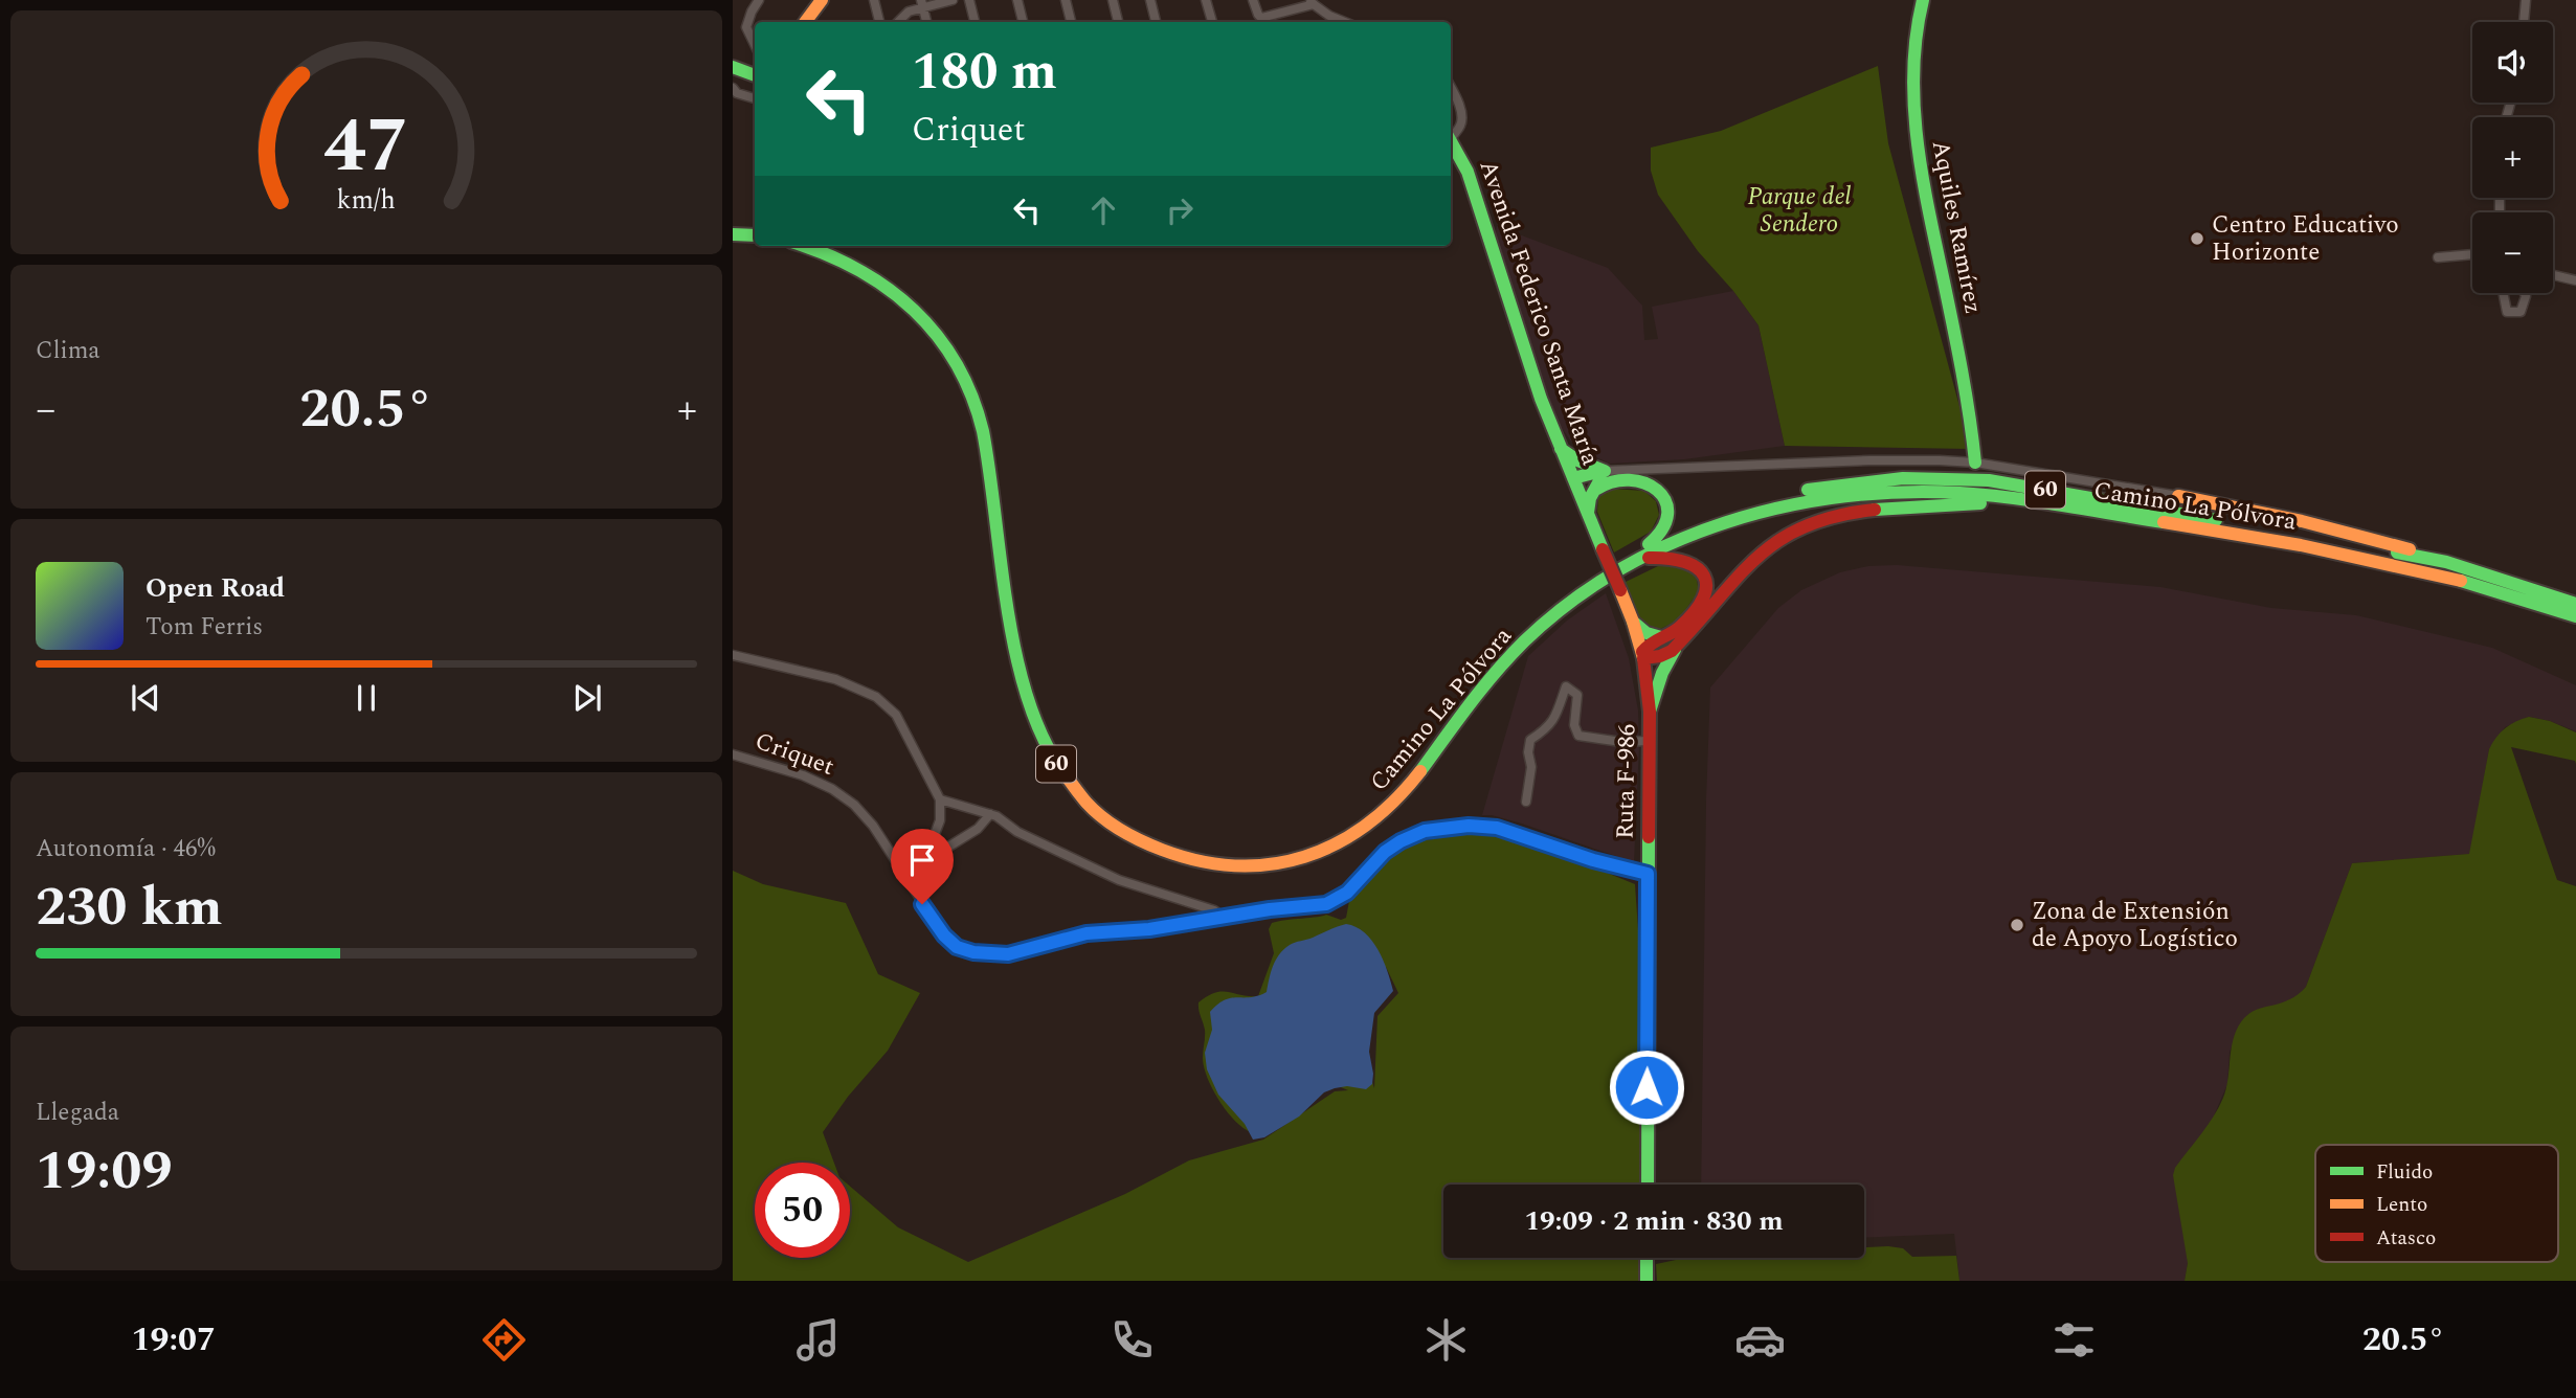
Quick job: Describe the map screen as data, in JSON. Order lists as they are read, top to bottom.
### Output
{
  "streets": {
    "main road": [
      "Aquiles Ramírez",
      "Avenida Federico Santa María",
      "60",
      "Camino La Pólvora",
      "Ruta F-986"
    ],
    "street": ["Criquet"]
  },
  "crossings": [
    ["Avenida Federico Santa María", "Ruta F-986"],
    ["Criquet", "Ruta F-986"]
  ],
  "parks": ["Parque del Sendero"],
  "places": ["Centro Educativo Horizonte", "Zona de Extensión de Apoyo Logístico"],
  "legend": ["Fluido", "Lento", "Atasco"],
  "page": {
    "map_buttons": ["+", "−"],
    "turn": ["180 m", "Criquet"],
    "tile": [
      "Clima",
      ["Autonomía · 46%", "230 km"],
      ["Llegada", "19:09"]
    ],
    "heat": ["−", "20.5°", "+"],
    "song": ["Open Road", "Tom Ferris"],
    "limit": "50",
    "trip": "19:09 · 2 min · 830 m",
    "tabs": ["19:07", "20.5°"],
    "gauge": ["47", "km/h"]
  }
}
